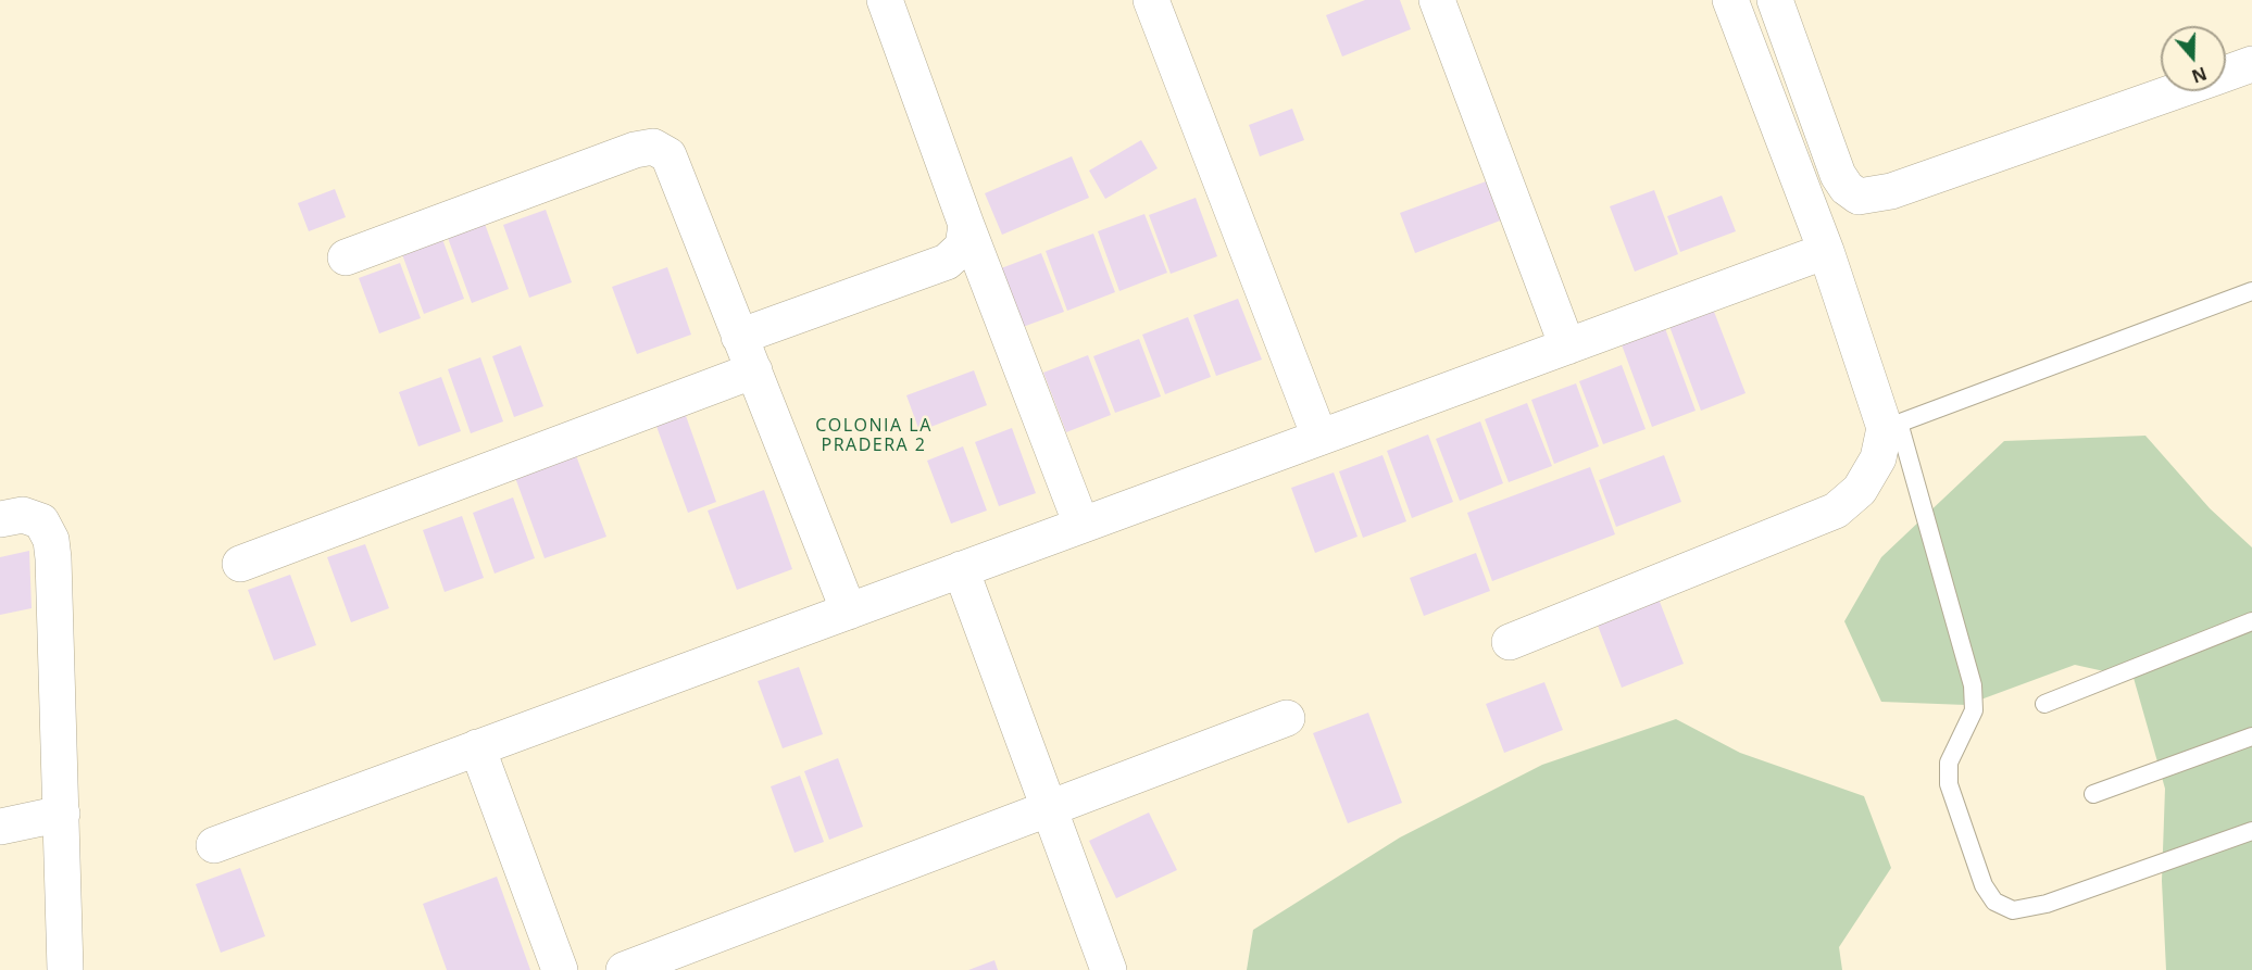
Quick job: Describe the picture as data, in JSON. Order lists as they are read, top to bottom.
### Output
{
  "districts": ["COLONIA LA PRADERA 2"],
  "north": "bottom"
}
